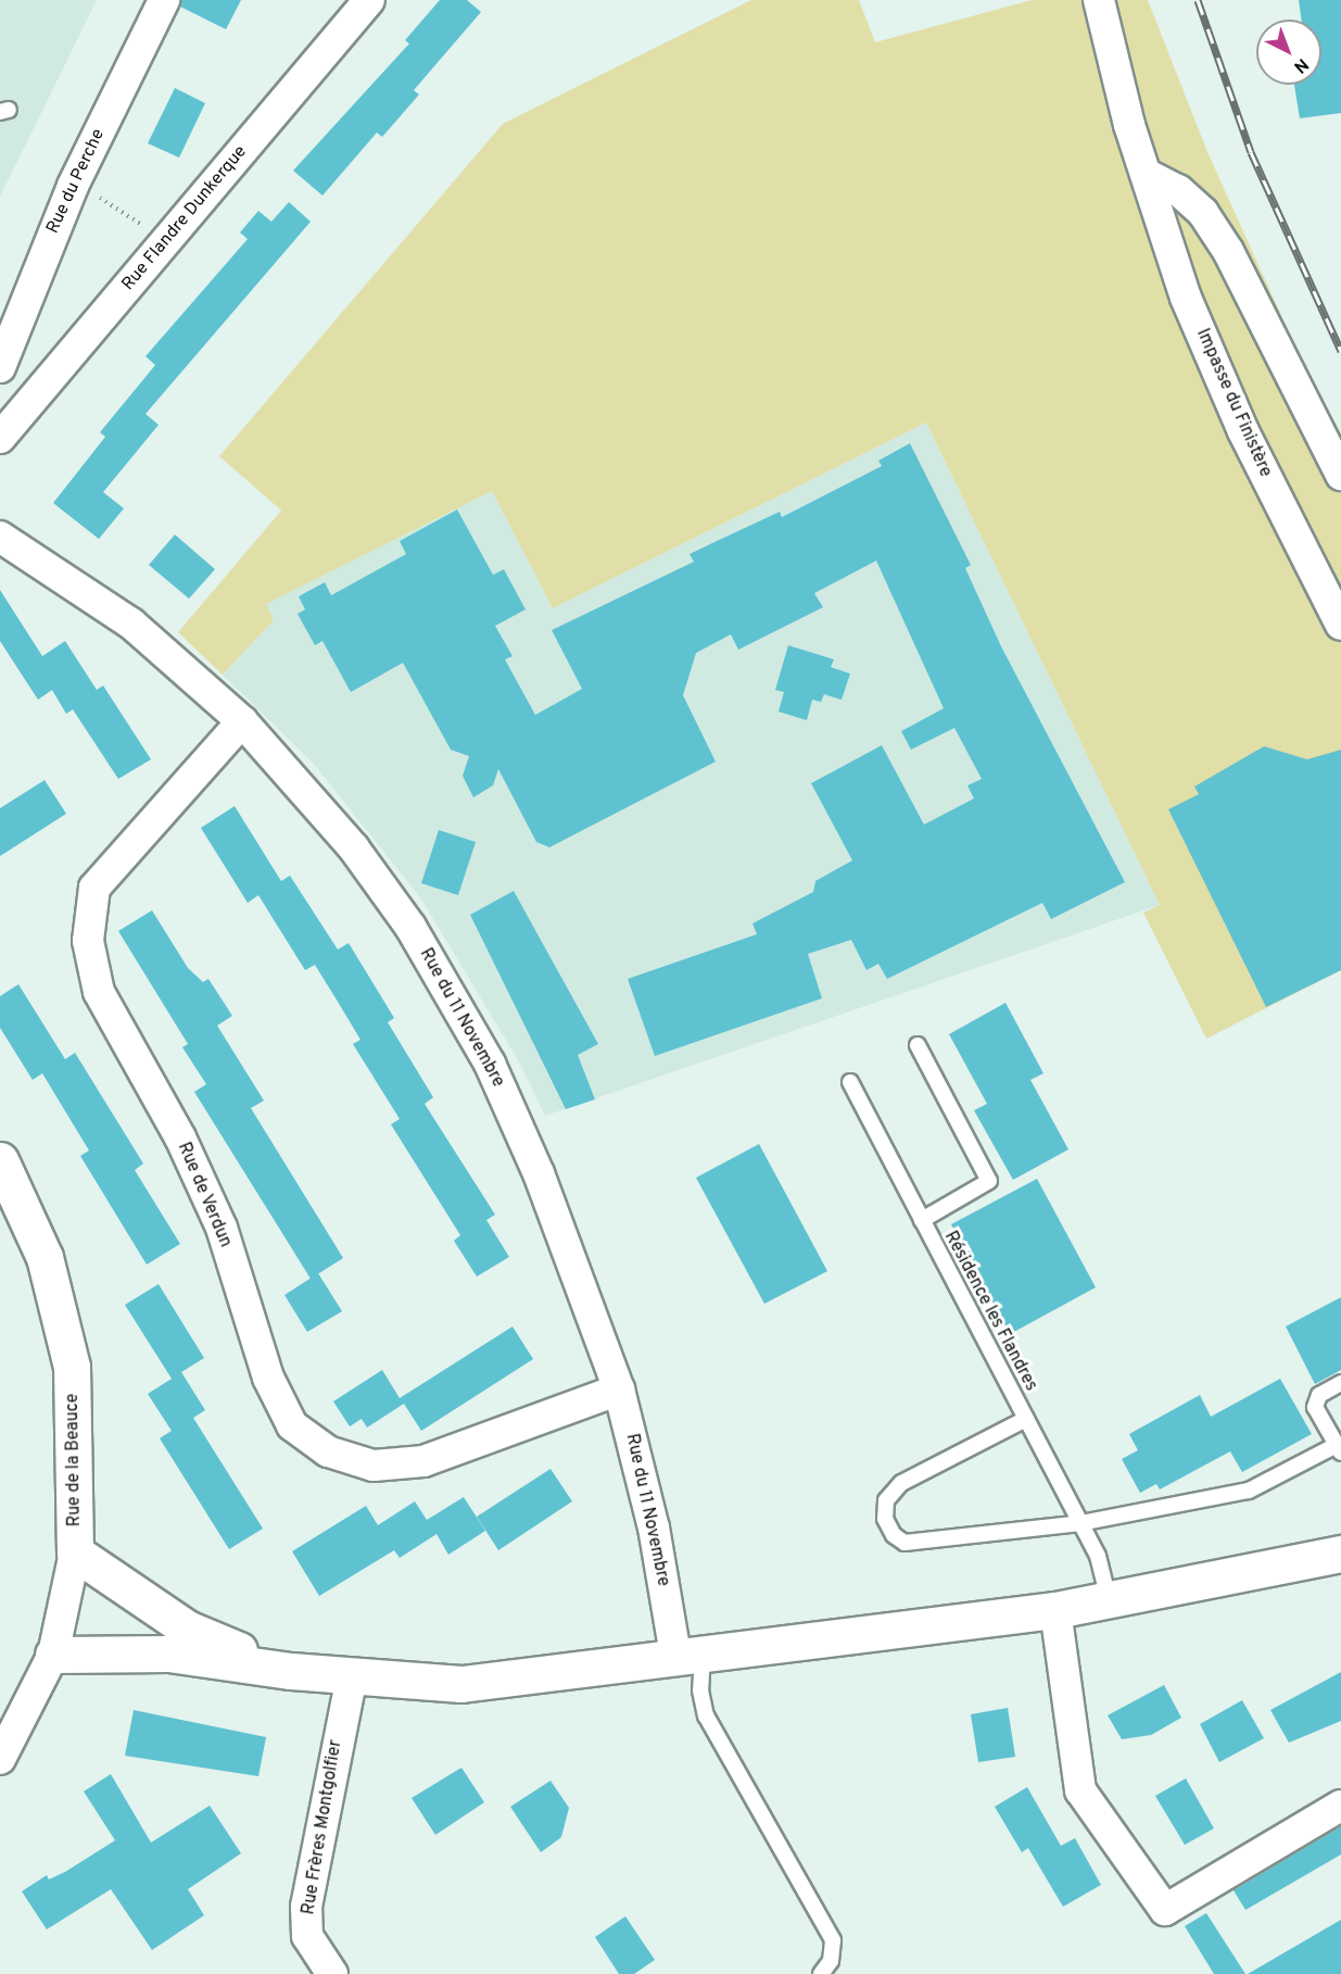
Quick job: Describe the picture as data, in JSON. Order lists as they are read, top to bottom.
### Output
{
  "streets": {
    "street": [
      "Rue du Perche",
      "Rue Flandre Dunkerque",
      "Impasse du Finistère",
      "Rue du 11 Novembre",
      "Rue de Verdun",
      "Rue de la Beauce",
      "Rue Frères Montgolfier"
    ],
    "lane": ["Résidence les Flandres"]
  },
  "crossings": [
    ["Rue du 11 Novembre", "Rue de Verdun"]
  ],
  "north": "bottom right"
}
